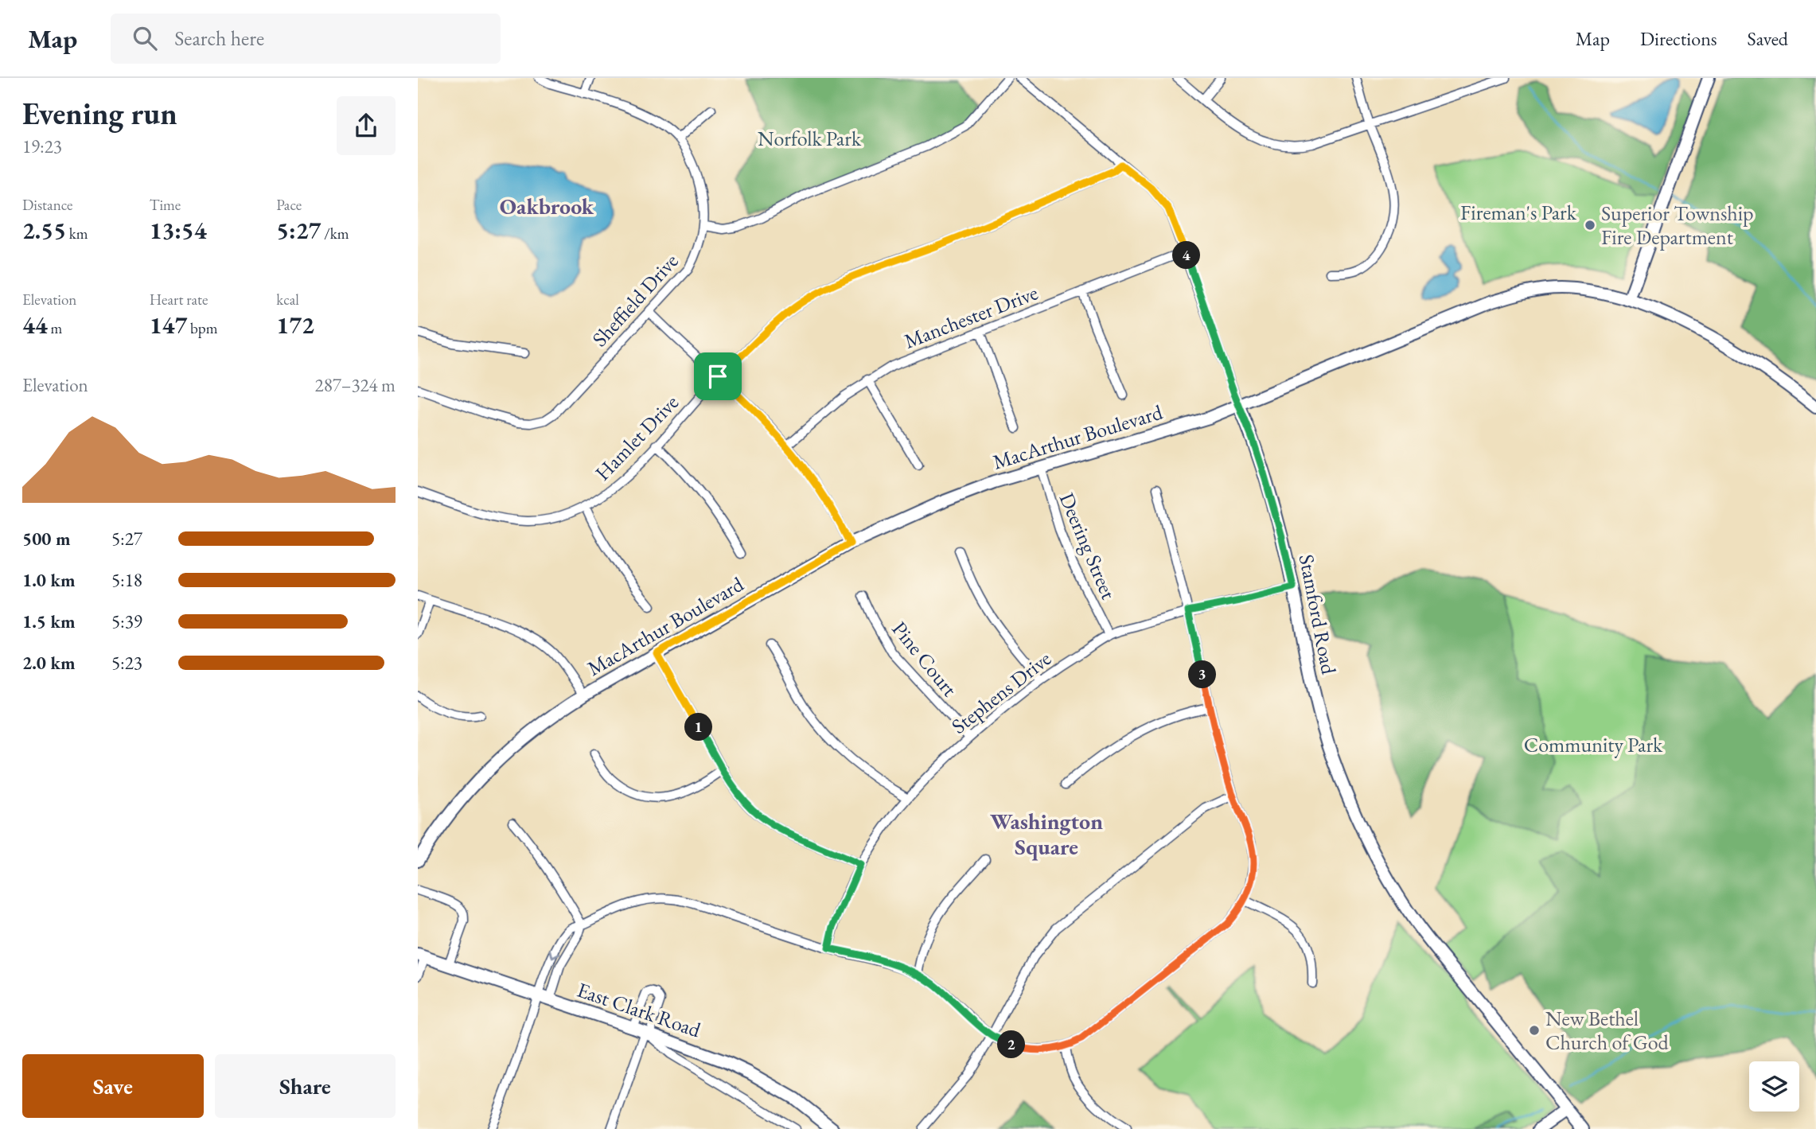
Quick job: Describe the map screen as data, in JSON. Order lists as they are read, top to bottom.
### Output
{
  "streets": {
    "street": [
      "Sheffield Drive",
      "Manchester Drive",
      "MacArthur Boulevard",
      "Hamlet Drive",
      "Deering Street",
      "Stamford Road",
      "Pine Court",
      "Stephens Drive",
      "East Clark Road"
    ]
  },
  "crossings": [
    ["Manchester Drive", "Stamford Road"],
    ["MacArthur Boulevard", "Deering Street"],
    ["MacArthur Boulevard", "Stamford Road"],
    ["Hamlet Drive", "Stamford Road"],
    ["Deering Street", "Stephens Drive"],
    ["Stamford Road", "Stephens Drive"],
    ["Pine Court", "Stephens Drive"]
  ],
  "districts": ["Oakbrook", "Washington Square"],
  "parks": ["Norfolk Park", "Fireman's Park", "Community Park"],
  "places": ["Superior Township Fire Department", "New Bethel Church of God"],
  "page": {
    "header": "Map",
    "search": "Search here",
    "nav": ["Map", "Directions", "Saved"],
    "heading": ["Evening run", "19:23"],
    "stats": [
      ["Distance", "2.55 km"],
      ["Time", "13:54"],
      ["Pace", "5:27 /km"],
      ["Elevation", "44 m"],
      ["Heart rate", "147 bpm"],
      ["kcal", "172"]
    ],
    "pins": [
      "4",
      "3",
      "1",
      "2"
    ],
    "chart": ["Elevation", "287–324 m"],
    "list": [
      {
        "name": "500 m",
        "note": "5:27"
      },
      {
        "name": "1.0 km",
        "note": "5:18"
      },
      {
        "name": "1.5 km",
        "note": "5:39"
      },
      {
        "name": "2.0 km",
        "note": "5:23"
      }
    ],
    "buttons": ["Save", "Share"]
  }
}
